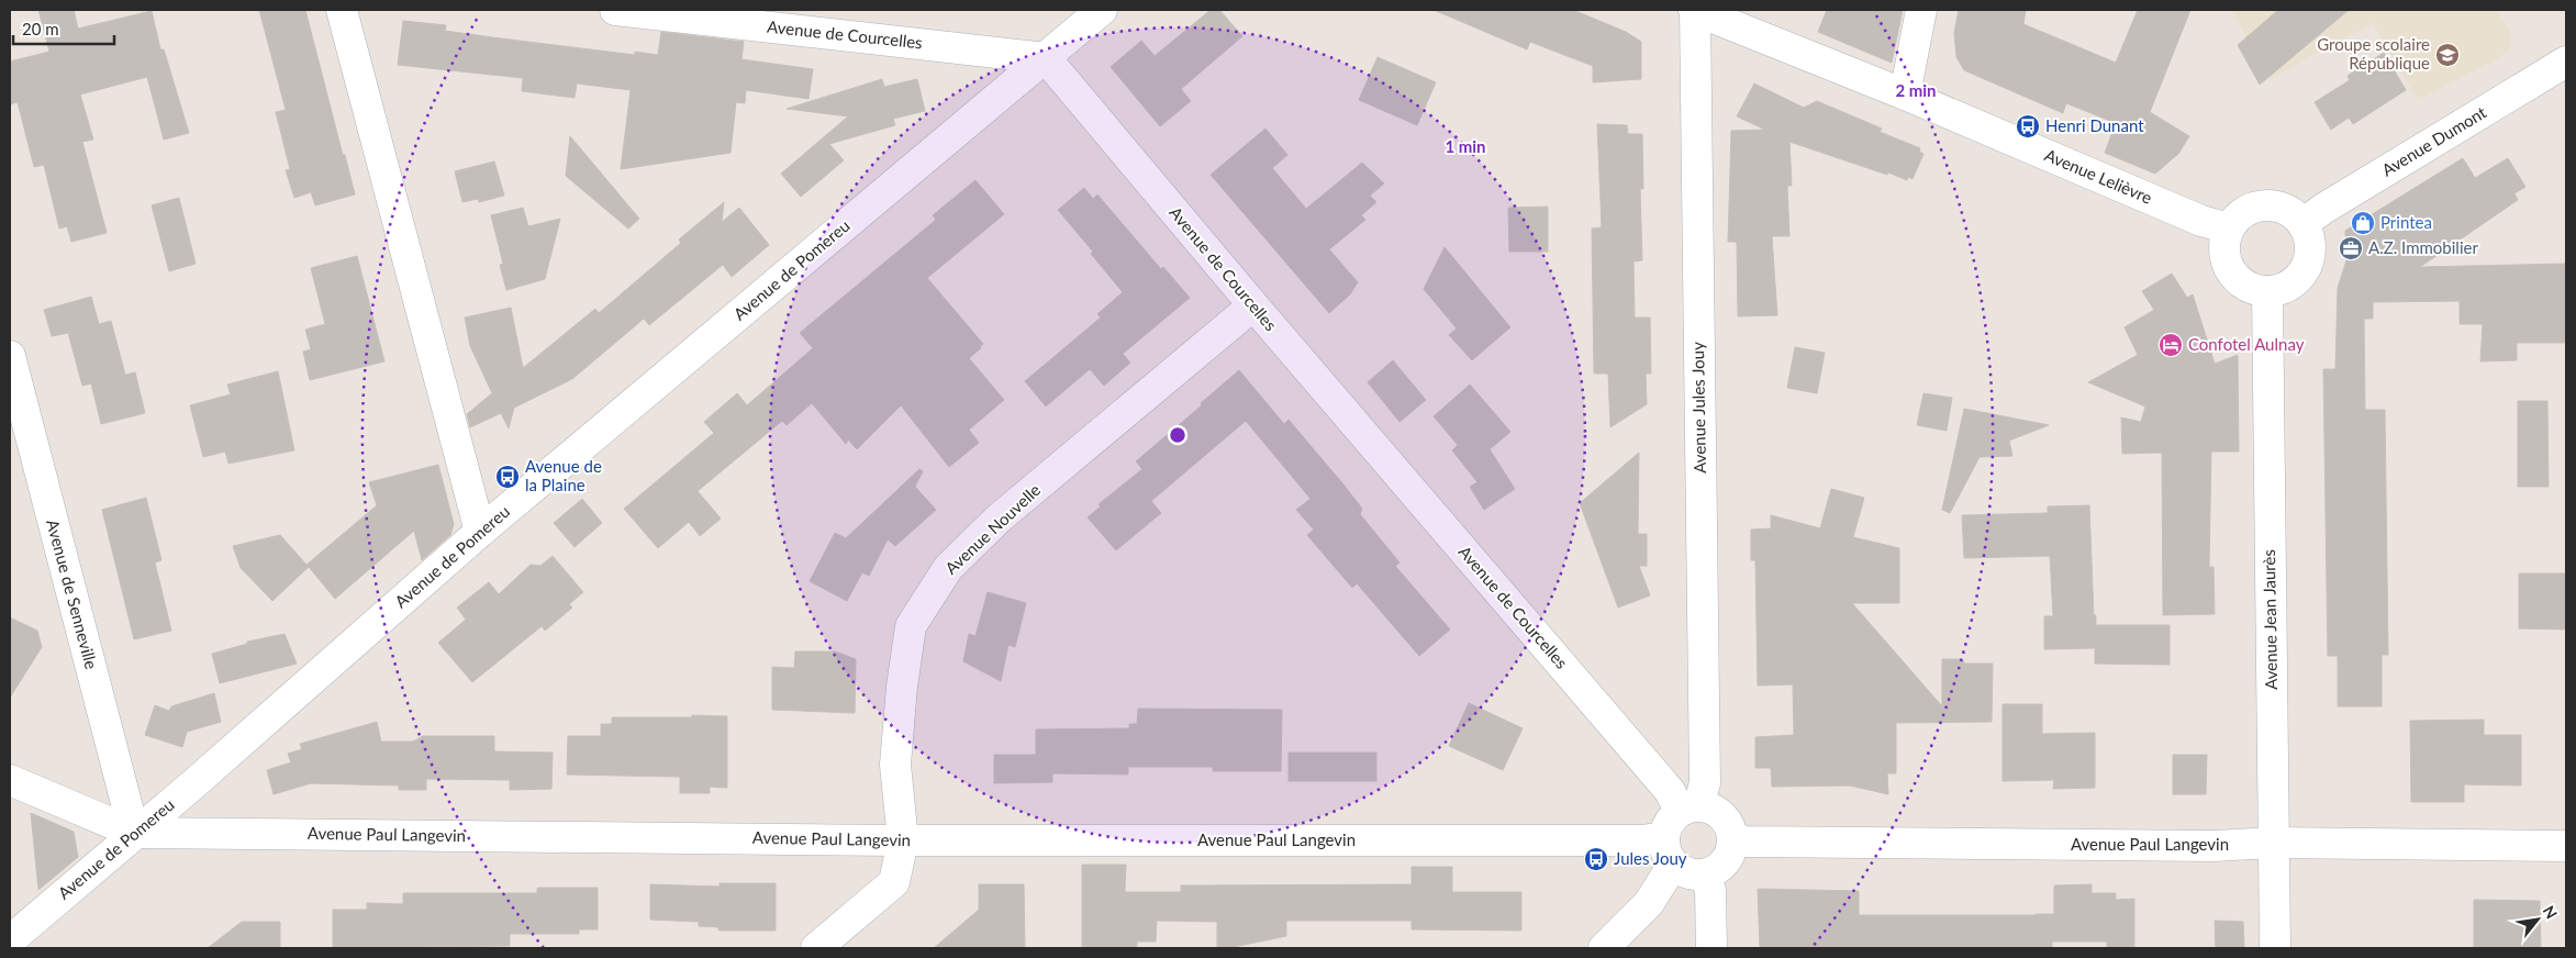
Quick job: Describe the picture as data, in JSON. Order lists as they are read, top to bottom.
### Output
{
  "streets": {
    "street": [
      "Avenue de Courcelles",
      "Avenue Dumont",
      "Avenue Lelièvre",
      "Avenue de Pomereu",
      "Avenue Jules Jouy",
      "Avenue Nouvelle",
      "Avenue de Senneville",
      "Avenue Jean Jaurès",
      "Avenue Paul Langevin"
    ]
  },
  "crossings": [
    ["Avenue de Courcelles", "Avenue de Pomereu"],
    ["Avenue de Courcelles", "Avenue Jules Jouy"],
    ["Avenue de Courcelles", "Avenue Nouvelle"],
    ["Avenue de Courcelles", "Avenue Paul Langevin"],
    ["Avenue Dumont", "Avenue Lelièvre"],
    ["Avenue Dumont", "Avenue Jean Jaurès"],
    ["Avenue Lelièvre", "Avenue Jules Jouy"],
    ["Avenue Lelièvre", "Avenue Jean Jaurès"],
    ["Avenue de Pomereu", "Avenue de Senneville"],
    ["Avenue de Pomereu", "Avenue Paul Langevin"],
    ["Avenue Jules Jouy", "Avenue Paul Langevin"],
    ["Avenue Nouvelle", "Avenue Paul Langevin"],
    ["Avenue de Senneville", "Avenue Paul Langevin"],
    ["Avenue Jean Jaurès", "Avenue Paul Langevin"]
  ],
  "places": {
    "school or university": ["Groupe scolaire République"],
    "bus stop": ["Henri Dunant", "Avenue de la Plaine", "Jules Jouy"],
    "shop": ["Printea"],
    "office": ["A.Z. Immobilier"],
    "hotel": ["Confotel Aulnay"]
  },
  "scale_bar": "20 m",
  "north": "top right",
  "rings": ["2 min", "1 min"]
}
